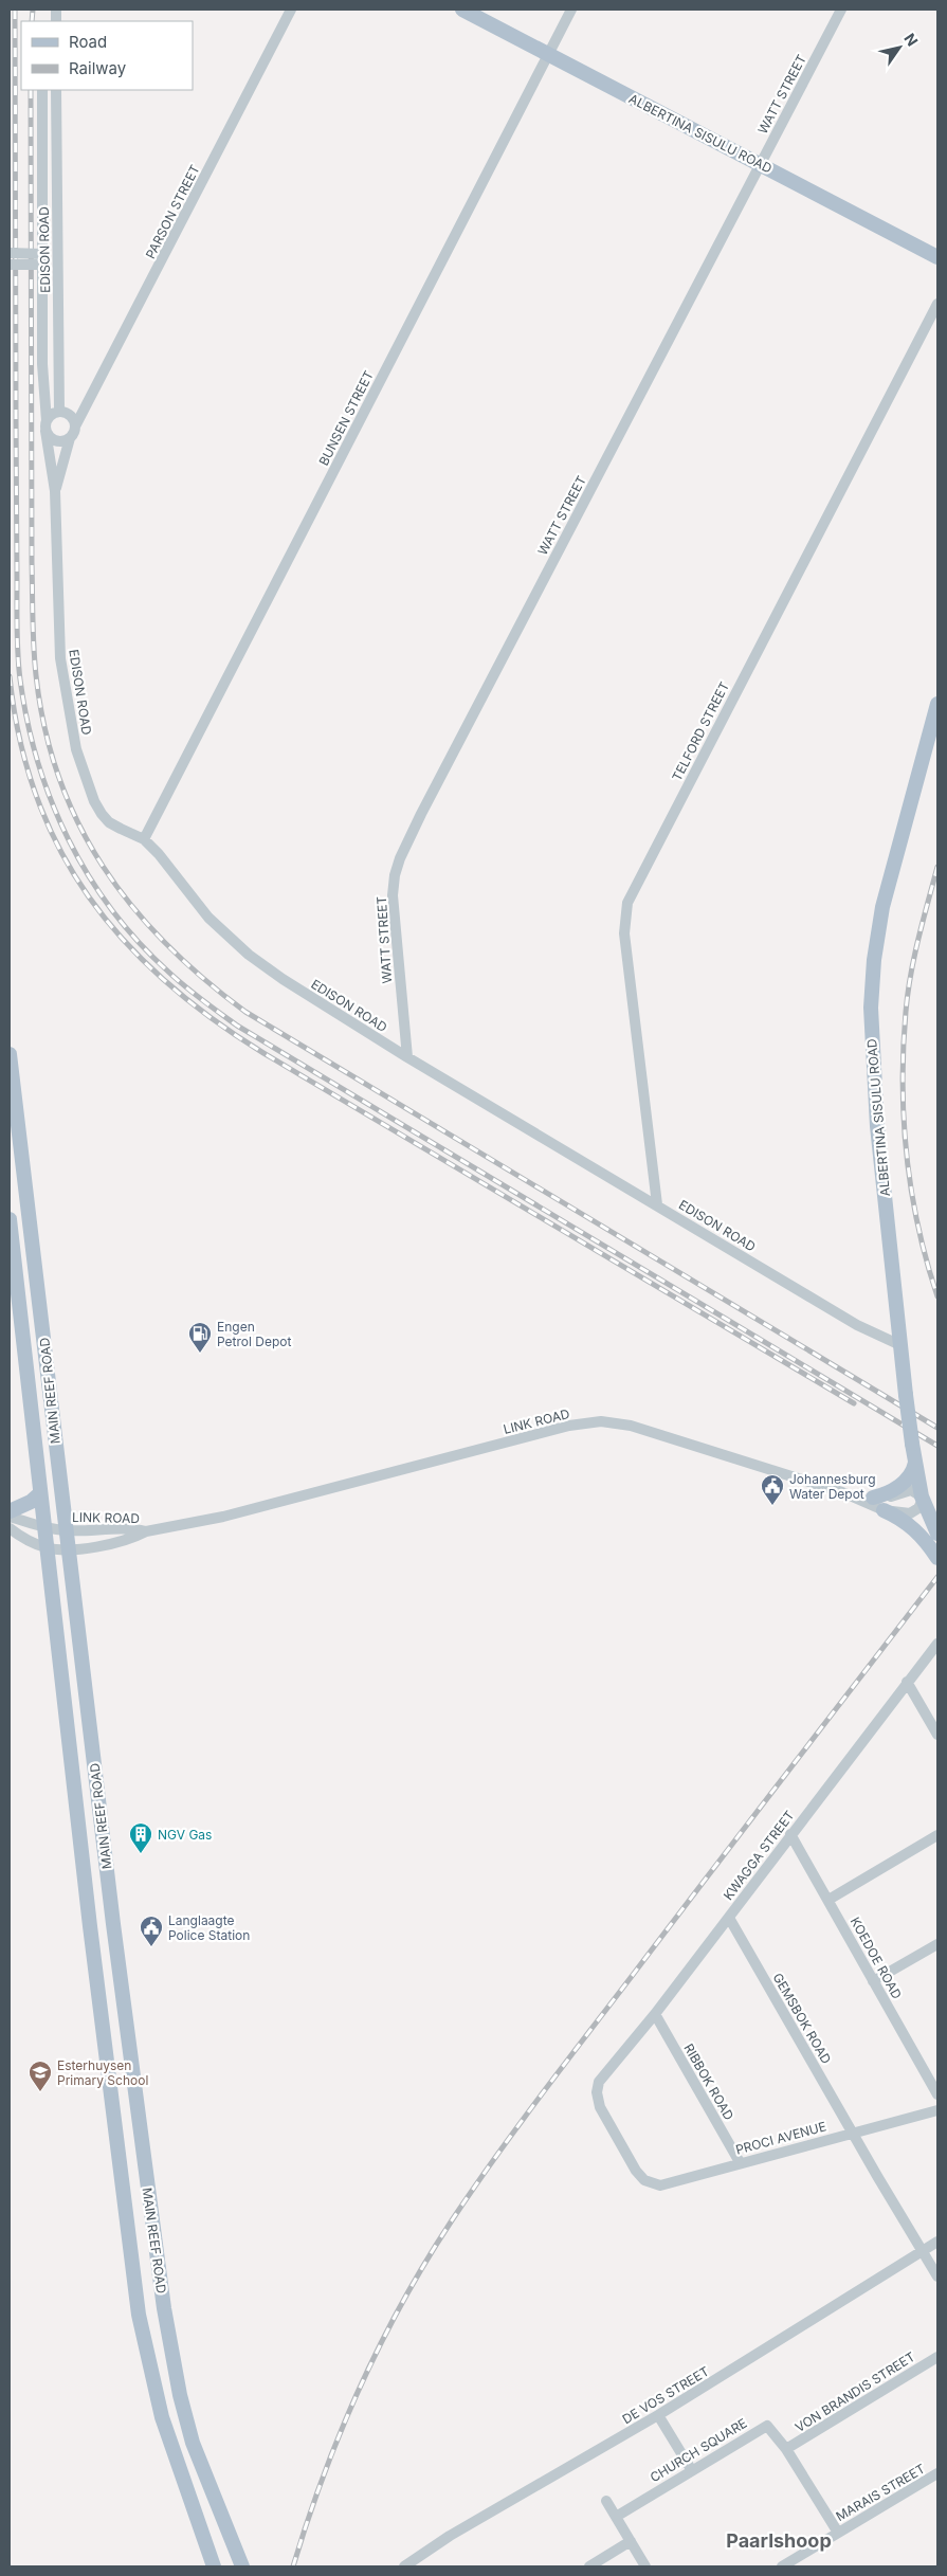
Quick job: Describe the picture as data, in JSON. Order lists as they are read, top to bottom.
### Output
{
  "streets": {
    "main road": ["ALBERTINA SISULU ROAD", "MAIN REEF ROAD"],
    "street": [
      "WATT STREET",
      "PARSON STREET",
      "EDISON ROAD",
      "BUNSEN STREET",
      "TELFORD STREET",
      "LINK ROAD",
      "KWAGGA STREET",
      "KOEDOE ROAD",
      "GEMSBOK ROAD",
      "RIBBOK ROAD",
      "PROCI AVENUE",
      "VON BRANDIS STREET",
      "DE VOS STREET",
      "CHURCH SQUARE",
      "MARAIS STREET"
    ]
  },
  "crossings": [
    ["WATT STREET", "ALBERTINA SISULU ROAD"],
    ["WATT STREET", "EDISON ROAD"],
    ["ALBERTINA SISULU ROAD", "EDISON ROAD"],
    ["ALBERTINA SISULU ROAD", "BUNSEN STREET"],
    ["ALBERTINA SISULU ROAD", "LINK ROAD"],
    ["PARSON STREET", "EDISON ROAD"],
    ["EDISON ROAD", "BUNSEN STREET"],
    ["EDISON ROAD", "TELFORD STREET"],
    ["MAIN REEF ROAD", "LINK ROAD"],
    ["KWAGGA STREET", "KOEDOE ROAD"],
    ["KWAGGA STREET", "GEMSBOK ROAD"],
    ["KWAGGA STREET", "RIBBOK ROAD"],
    ["KWAGGA STREET", "PROCI AVENUE"],
    ["GEMSBOK ROAD", "PROCI AVENUE"],
    ["GEMSBOK ROAD", "DE VOS STREET"],
    ["RIBBOK ROAD", "PROCI AVENUE"],
    ["VON BRANDIS STREET", "CHURCH SQUARE"],
    ["CHURCH SQUARE", "MARAIS STREET"]
  ],
  "districts": ["Paarlshoop"],
  "places": {
    "fuel station": ["Engen Petrol Depot"],
    "public building": ["Johannesburg Water Depot", "Langlaagte Police Station"],
    "building": ["NGV Gas"],
    "school or university": ["Esterhuysen Primary School"]
  },
  "legend": ["Road", "Railway"],
  "north": "top right"
}
